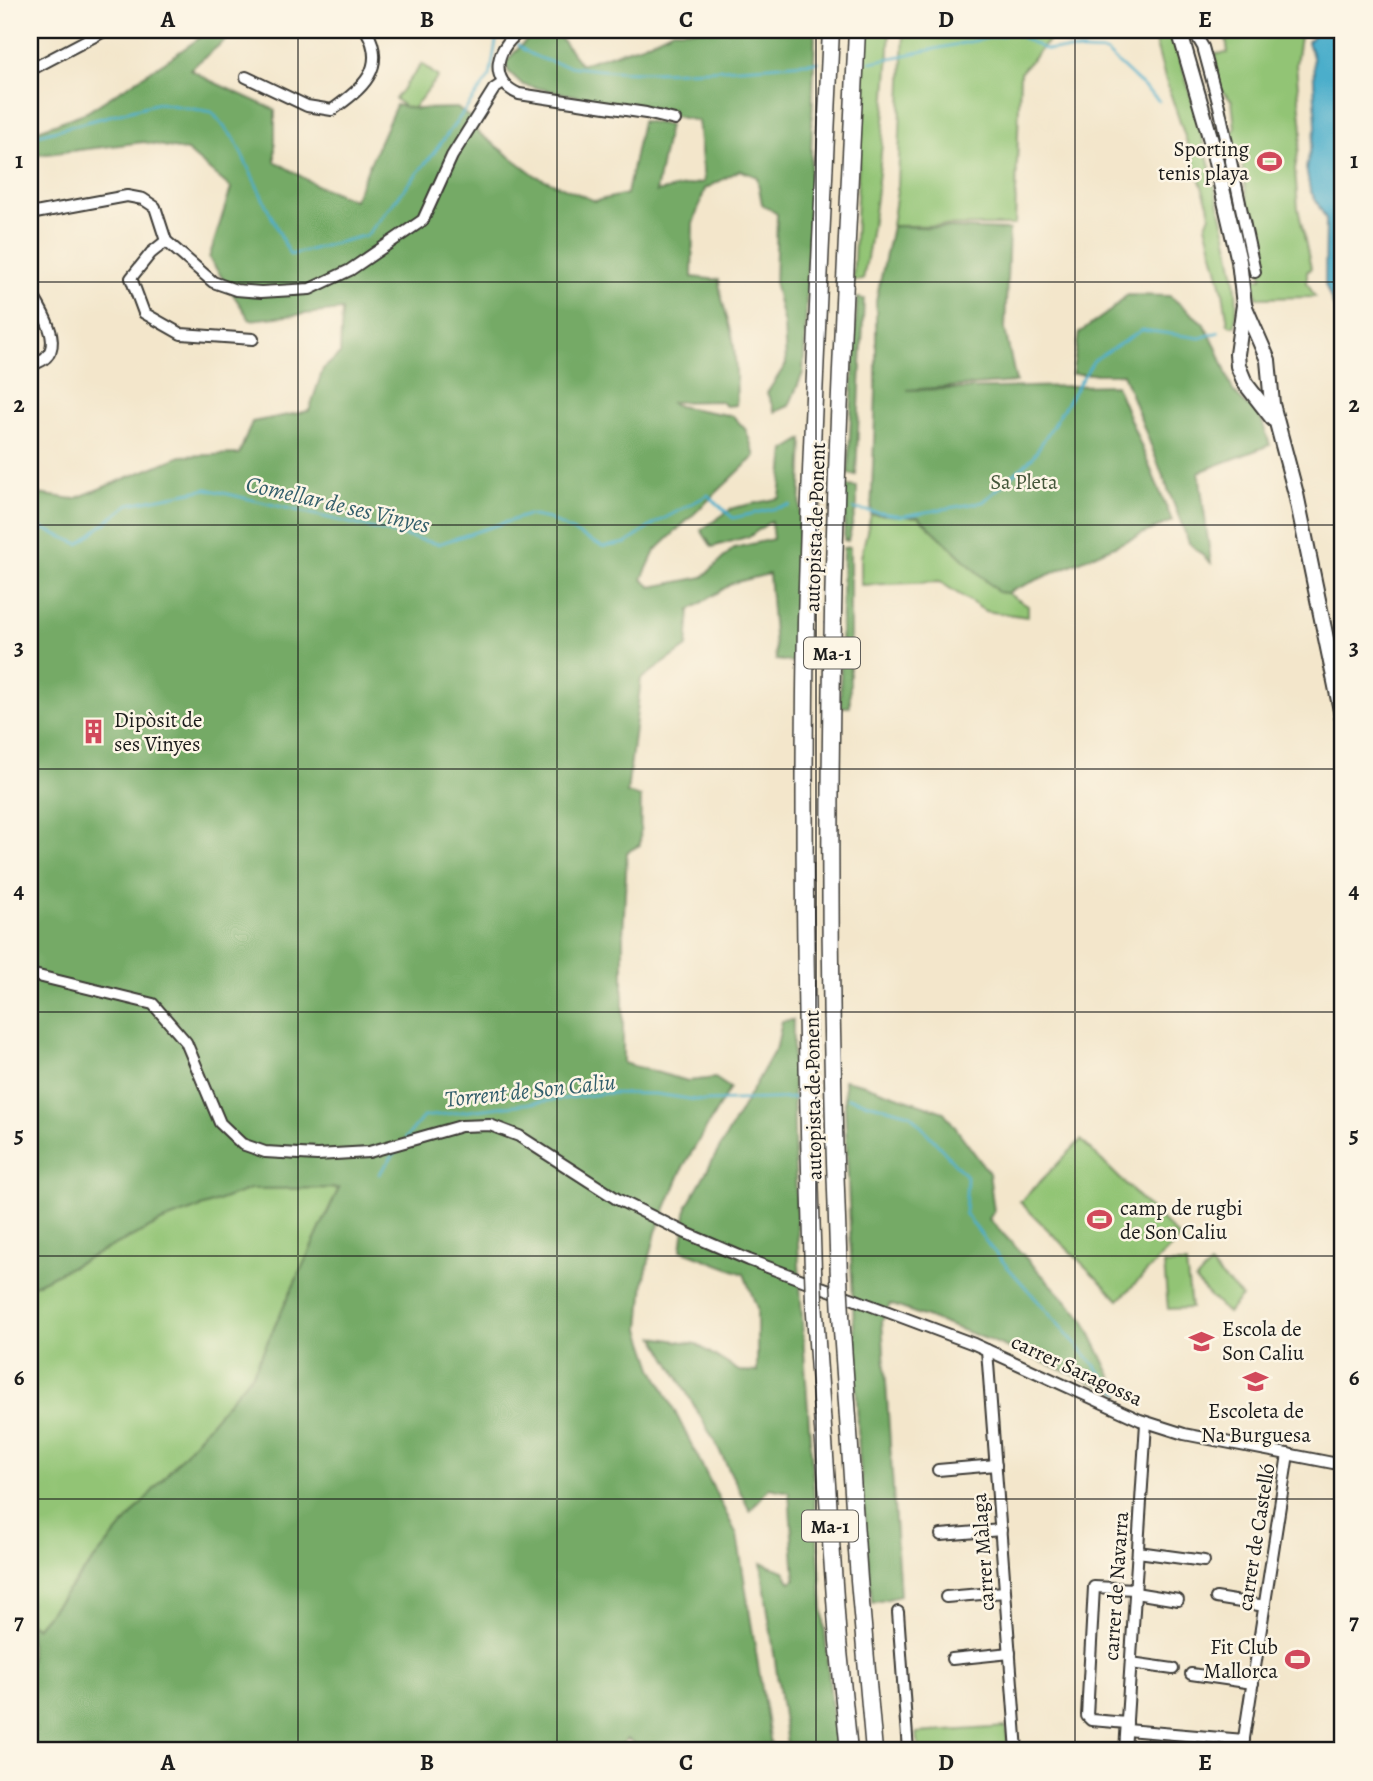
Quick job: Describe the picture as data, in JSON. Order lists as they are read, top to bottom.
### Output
{
  "streets": {
    "highway": ["autopista de Ponent", "Ma-1"],
    "street": [
      "carrer Saragossa",
      "carrer de Castelló",
      "carrer Màlaga",
      "carrer de Navarra"
    ]
  },
  "crossings": [
    ["autopista de Ponent", "Ma-1"],
    ["autopista de Ponent", "carrer Saragossa"],
    ["Ma-1", "carrer Saragossa"],
    ["carrer Saragossa", "carrer de Castelló"],
    ["carrer Saragossa", "carrer Màlaga"],
    ["carrer Saragossa", "carrer de Navarra"]
  ],
  "water": ["Comellar de ses Vinyes", "Torrent de Son Caliu"],
  "parks": ["Sa Pleta"],
  "places": {
    "sports": ["Sporting tenis playa", "camp de rugbi de Son Caliu", "Fit Club Mallorca"],
    "building": ["Dipòsit de ses Vinyes"],
    "school or university": ["Escola de Son Caliu", "Escoleta de Na Burguesa"]
  },
  "grid": {
    "columns": [
      "A",
      "B",
      "C",
      "D",
      "E"
    ],
    "rows": [
      "1",
      "2",
      "3",
      "4",
      "5",
      "6",
      "7"
    ]
  }
}
